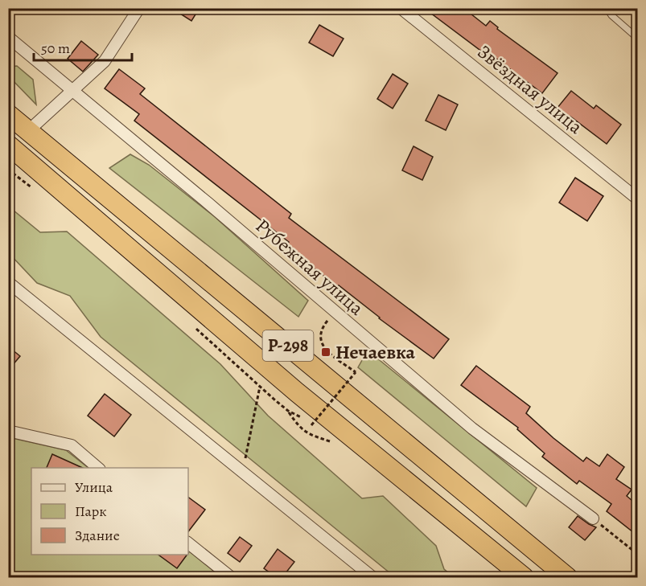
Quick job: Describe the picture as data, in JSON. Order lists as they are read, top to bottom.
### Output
{
  "streets": {
    "highway": ["Р-298"],
    "street": ["Звёздная улица", "Рубежная улица"]
  },
  "places": {
    "transit": ["Нечаевка"]
  },
  "legend": ["Улица", "Парк", "Здание"],
  "scale_bar": "50 m"
}
